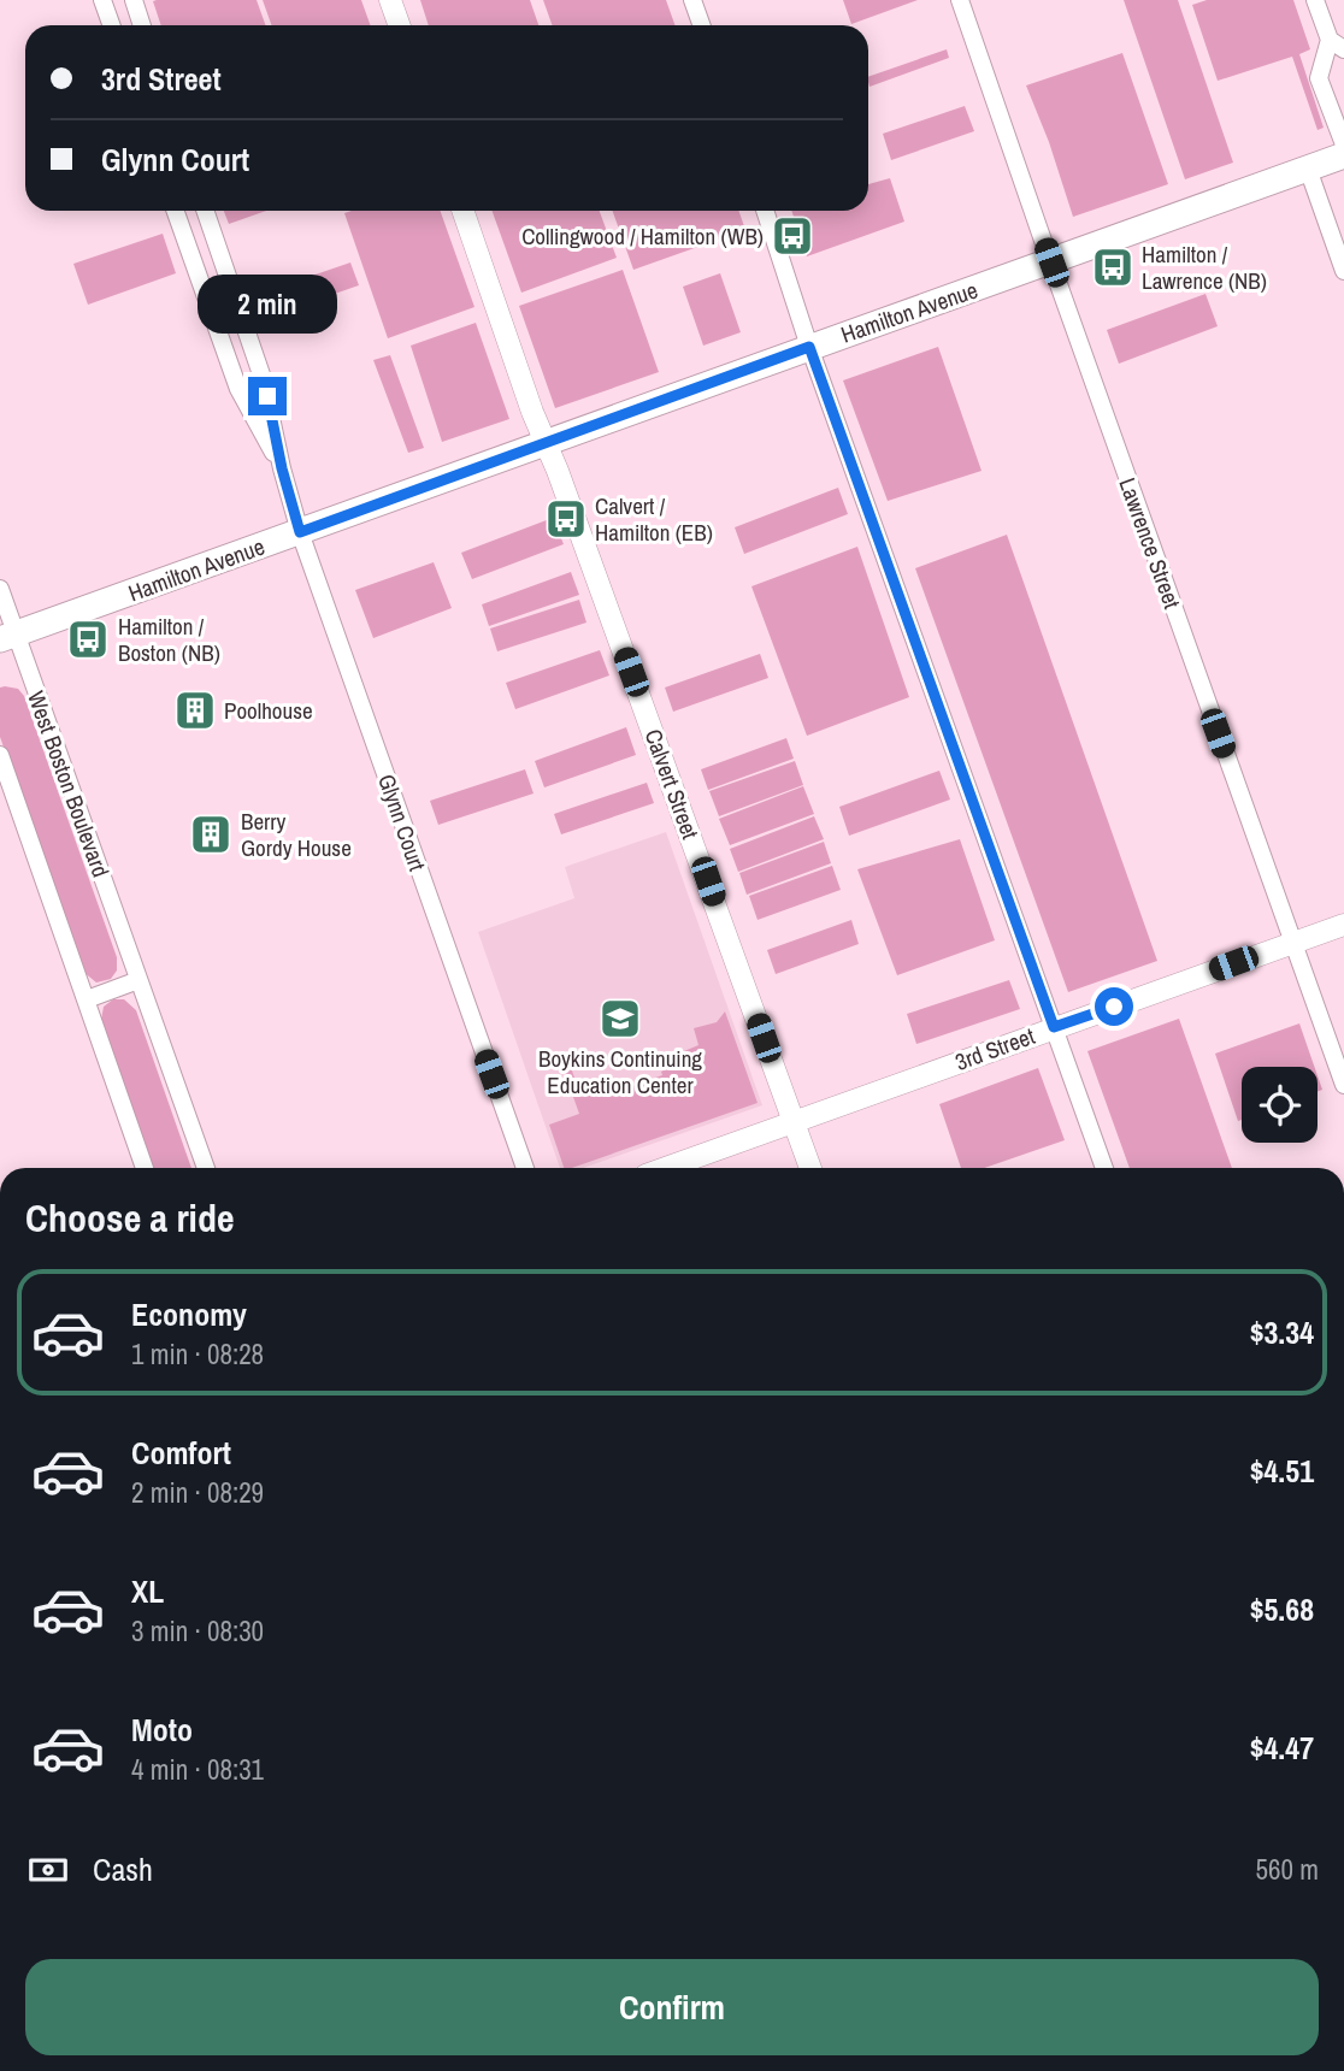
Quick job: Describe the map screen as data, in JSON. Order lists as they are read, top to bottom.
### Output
{
  "streets": {
    "main road": ["Hamilton Avenue"],
    "street": [
      "Lawrence Street",
      "West Boston Boulevard",
      "Calvert Street",
      "Glynn Court",
      "3rd Street"
    ]
  },
  "crossings": [
    ["Hamilton Avenue", "Lawrence Street"],
    ["Hamilton Avenue", "West Boston Boulevard"],
    ["Hamilton Avenue", "Calvert Street"],
    ["Hamilton Avenue", "Glynn Court"],
    ["Lawrence Street", "3rd Street"],
    ["Calvert Street", "3rd Street"]
  ],
  "places": {
    "bus stop": [
      "Collingwood / Hamilton (WB)",
      "Hamilton / Lawrence (NB)",
      "Calvert / Hamilton (EB)",
      "Hamilton / Boston (NB)"
    ],
    "building": ["Poolhouse", "Berry Gordy House"],
    "school or university": ["Boykins Continuing Education Center"]
  },
  "page": {
    "banner": ["3rd Street", "Glynn Court"],
    "bubble": "2 min",
    "heading": "Choose a ride",
    "list": [
      {
        "name": "Economy",
        "note": "1 min · 08:28",
        "value": "$3.34"
      },
      {
        "name": "Comfort",
        "note": "2 min · 08:29",
        "value": "$4.51"
      },
      {
        "name": "XL",
        "note": "3 min · 08:30",
        "value": "$5.68"
      },
      {
        "name": "Moto",
        "note": "4 min · 08:31",
        "value": "$4.47"
      }
    ],
    "pay": ["Cash", "560 m"],
    "buttons": "Confirm"
  }
}
